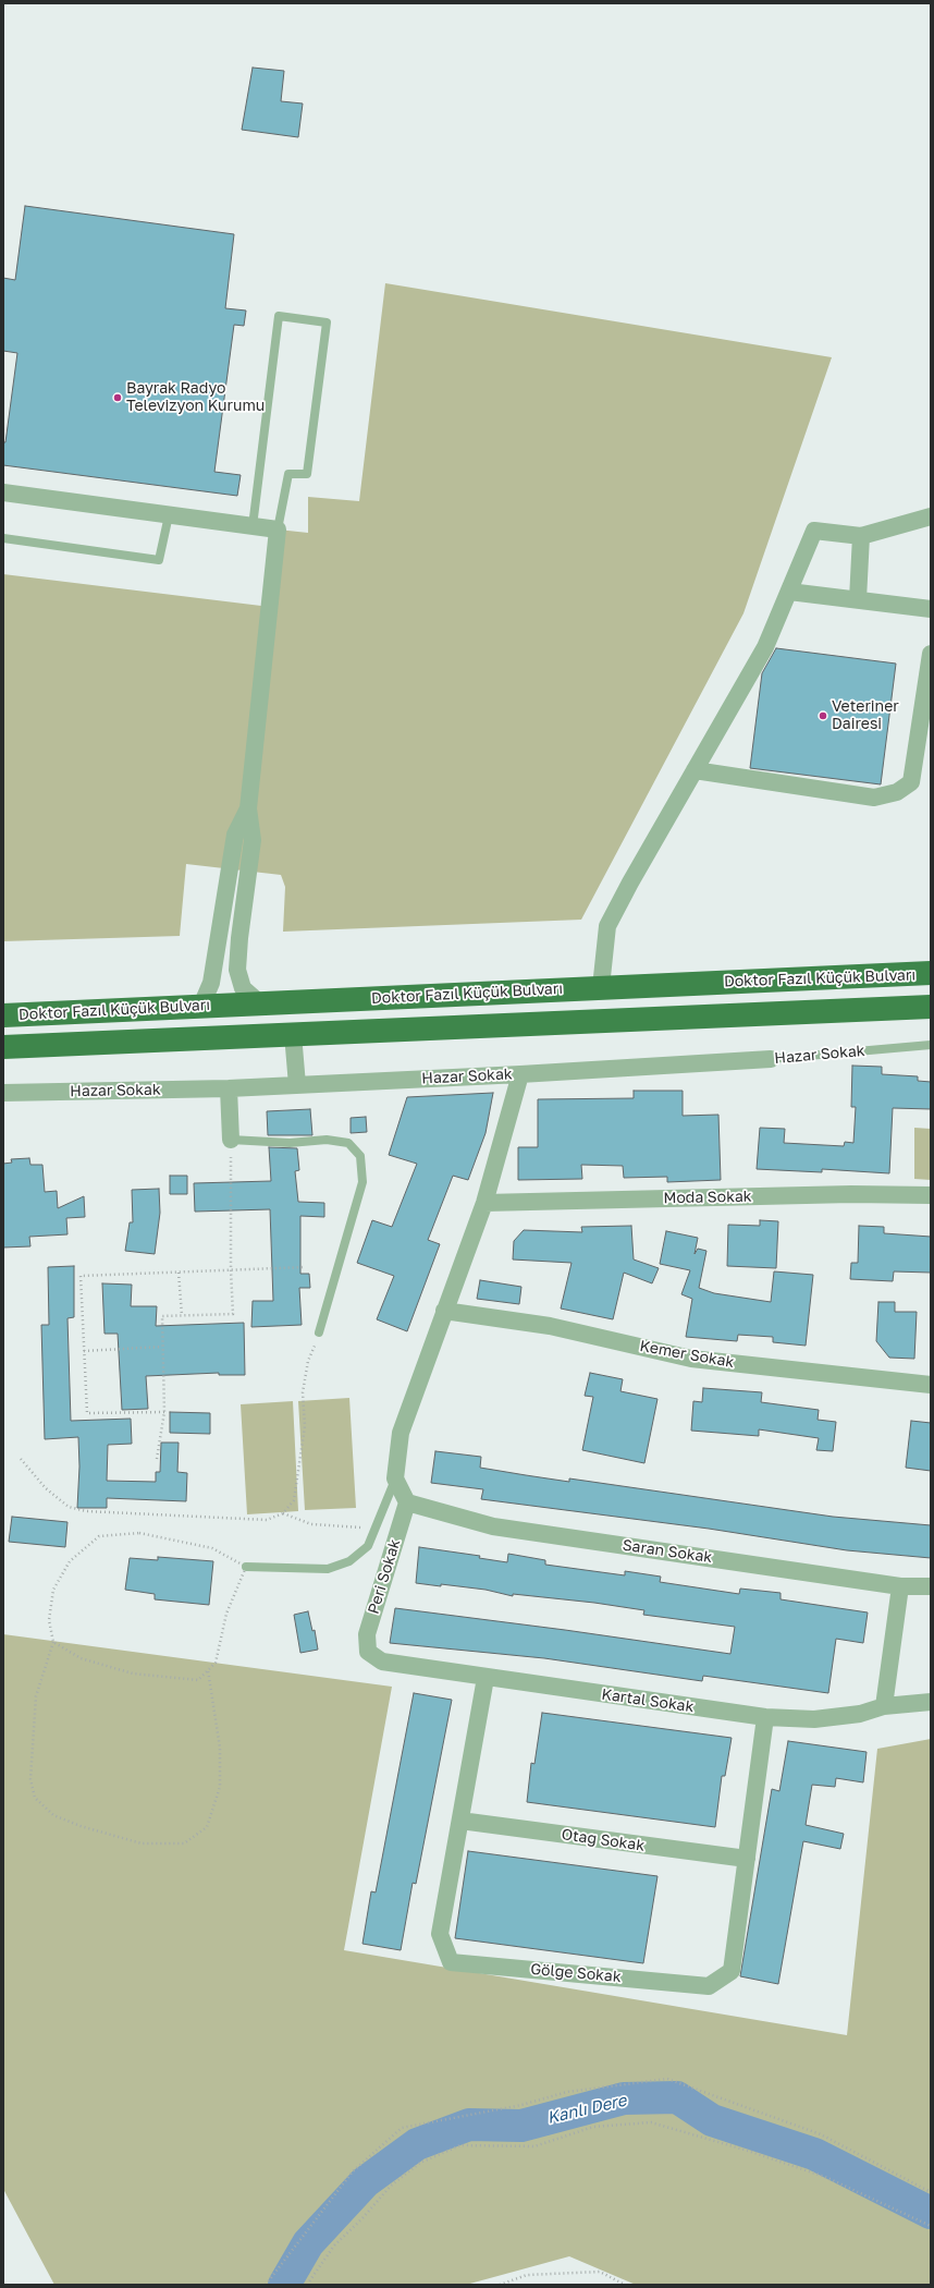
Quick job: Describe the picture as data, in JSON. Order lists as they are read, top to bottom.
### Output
{
  "streets": {
    "highway": ["Doktor Fazıl Küçük Bulvarı"],
    "street": [
      "Hazar Sokak",
      "Moda Sokak",
      "Kemer Sokak",
      "Saran Sokak",
      "Peri Sokak",
      "Kartal Sokak",
      "Otağ Sokak",
      "Gölge Sokak"
    ]
  },
  "crossings": [
    ["Saran Sokak", "Peri Sokak"],
    ["Peri Sokak", "Kartal Sokak"],
    ["Kartal Sokak", "Gölge Sokak"],
    ["Otağ Sokak", "Gölge Sokak"]
  ],
  "water": ["Kanlı Dere"],
  "places": ["Bayrak Radyo Televizyon Kurumu", "Veteriner Dairesi"]
}
